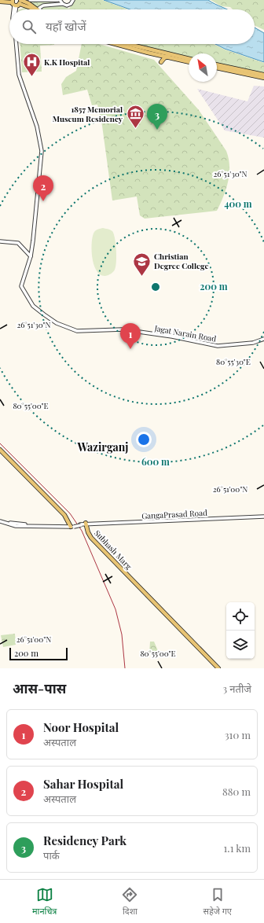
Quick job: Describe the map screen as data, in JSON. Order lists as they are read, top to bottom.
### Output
{
  "streets": {
    "main road": ["Subhash Marg"],
    "street": ["Jagat Narain Road", "GangaPrasad Road"]
  },
  "crossings": [
    ["GangaPrasad Road", "Subhash Marg"]
  ],
  "districts": ["Wazirganj"],
  "places": {
    "hospital": ["K.K Hospital"],
    "museum": ["1857 Memorial Museum Residency"],
    "school or university": ["Christian Degree College"]
  },
  "scale_bar": "200 m",
  "north": "top left",
  "page": {
    "search": "यहाँ खोजें",
    "pins": ["3", "2", "1"],
    "scale": "200 m",
    "heading": ["आस-पास", "3 नतीजे"],
    "list": [
      {
        "mark": "1",
        "name": "Noor Hospital",
        "note": "अस्पताल",
        "value": "310 m"
      },
      {
        "mark": "2",
        "name": "Sahar Hospital",
        "note": "अस्पताल",
        "value": "880 m"
      },
      {
        "mark": "3",
        "name": "Residency Park",
        "note": "पार्क",
        "value": "1.1 km"
      }
    ],
    "nav": ["मानचित्र", "दिशा", "सहेजे गए"]
  },
  "coordinates": [
    "26°51'30\"N",
    "80°55'30\"E",
    "80°55'00\"E",
    "26°51'00\"N"
  ],
  "rings": ["400 m", "200 m", "600 m"]
}
